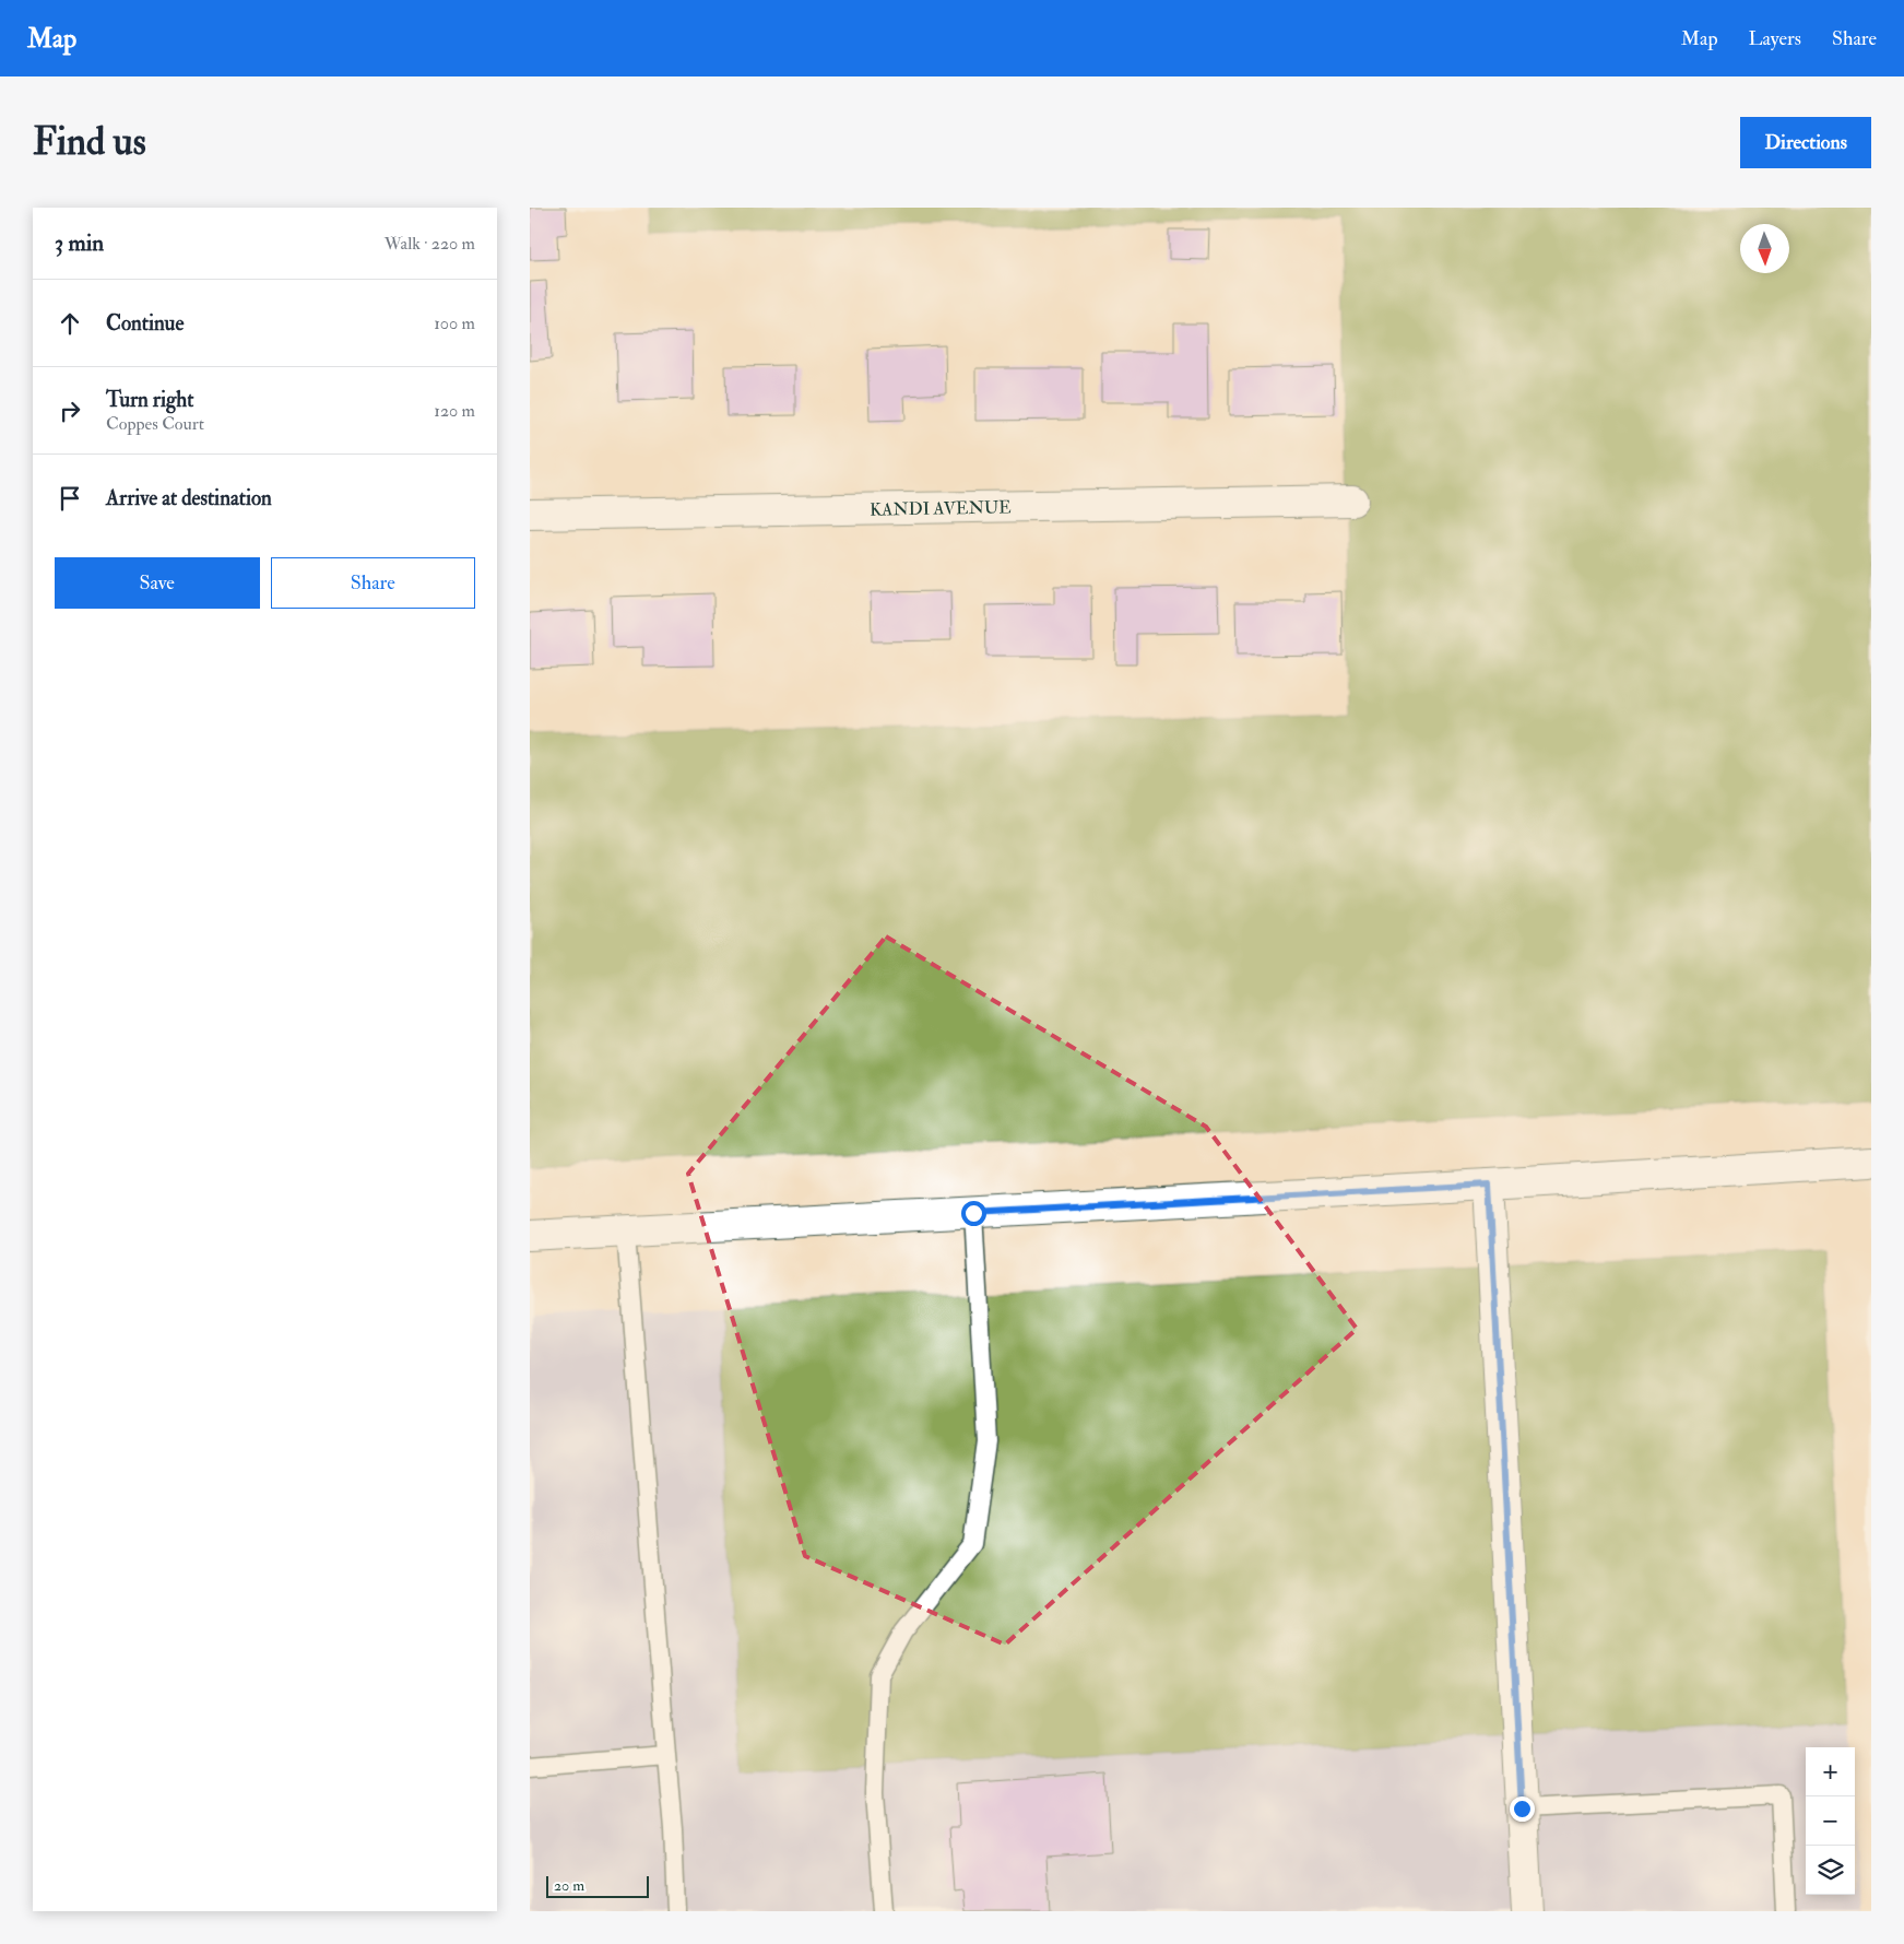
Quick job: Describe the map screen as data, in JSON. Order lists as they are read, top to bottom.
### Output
{
  "streets": {
    "street": ["KANDI AVENUE"]
  },
  "scale_bar": "20 m",
  "north": "bottom",
  "page": {
    "header": "Map",
    "nav": ["Map", "Layers", "Share"],
    "buttons": [
      "Directions",
      ["Save", "Share"]
    ],
    "title": "Find us",
    "heading": ["3 min", "Walk · 220 m"],
    "list": [
      ["Continue", "100 m"],
      ["Turn right", "Coppes Court", "120 m"],
      "Arrive at destination"
    ],
    "map_buttons": ["+", "−"],
    "scale": "20 m"
  }
}
